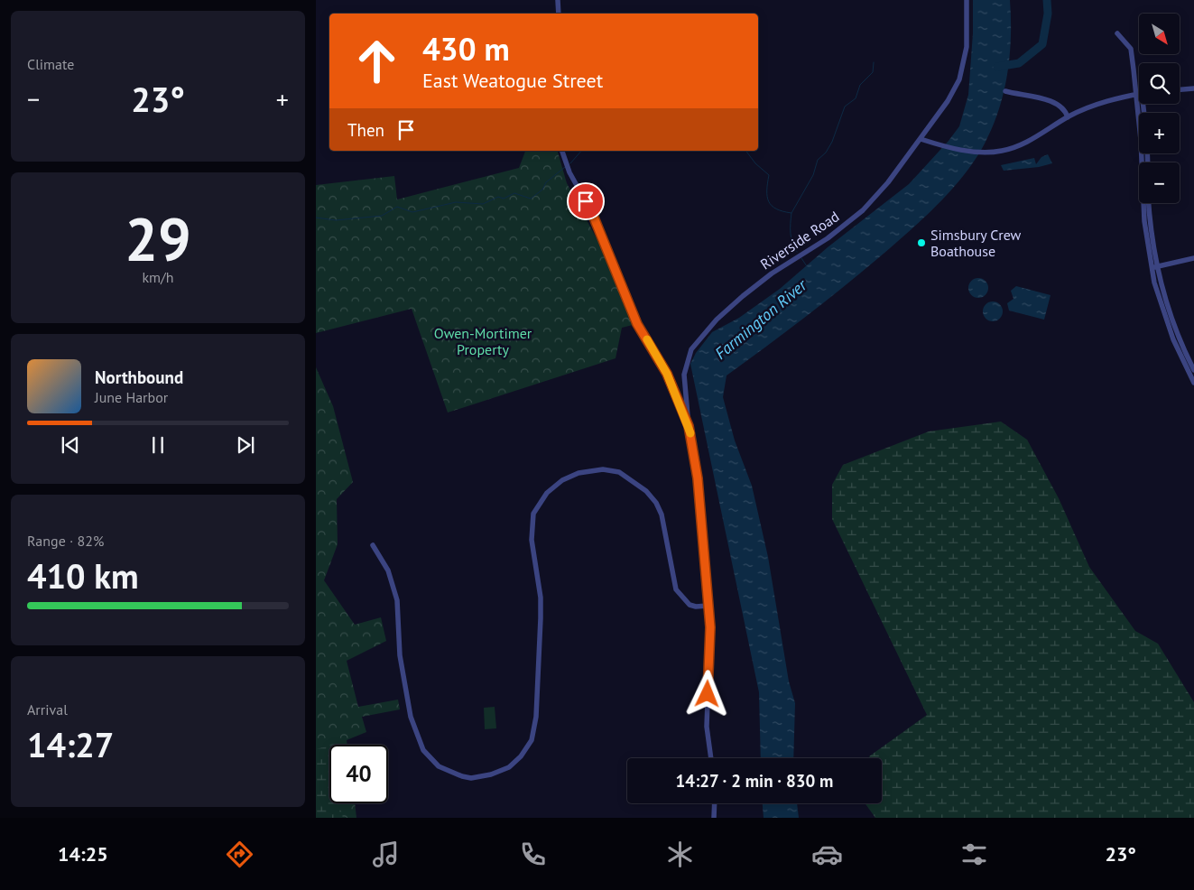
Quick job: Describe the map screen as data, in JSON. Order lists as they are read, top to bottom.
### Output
{
  "streets": {
    "street": ["Riverside Road"]
  },
  "water": ["Farmington River"],
  "parks": ["Owen-Mortimer Property"],
  "places": ["Simsbury Crew Boathouse"],
  "north": "bottom right",
  "page": {
    "tile": [
      "Climate",
      ["29", "km/h"],
      ["Range · 82%", "410 km"],
      ["Arrival", "14:27"]
    ],
    "map_buttons": ["+", "−"],
    "turn": ["430 m", "East Weatogue Street"],
    "heat": ["−", "23°", "+"],
    "then": "Then",
    "song": ["Northbound", "June Harbor"],
    "limit": "40",
    "trip": "14:27 · 2 min · 830 m",
    "tabs": ["14:25", "23°"]
  }
}
